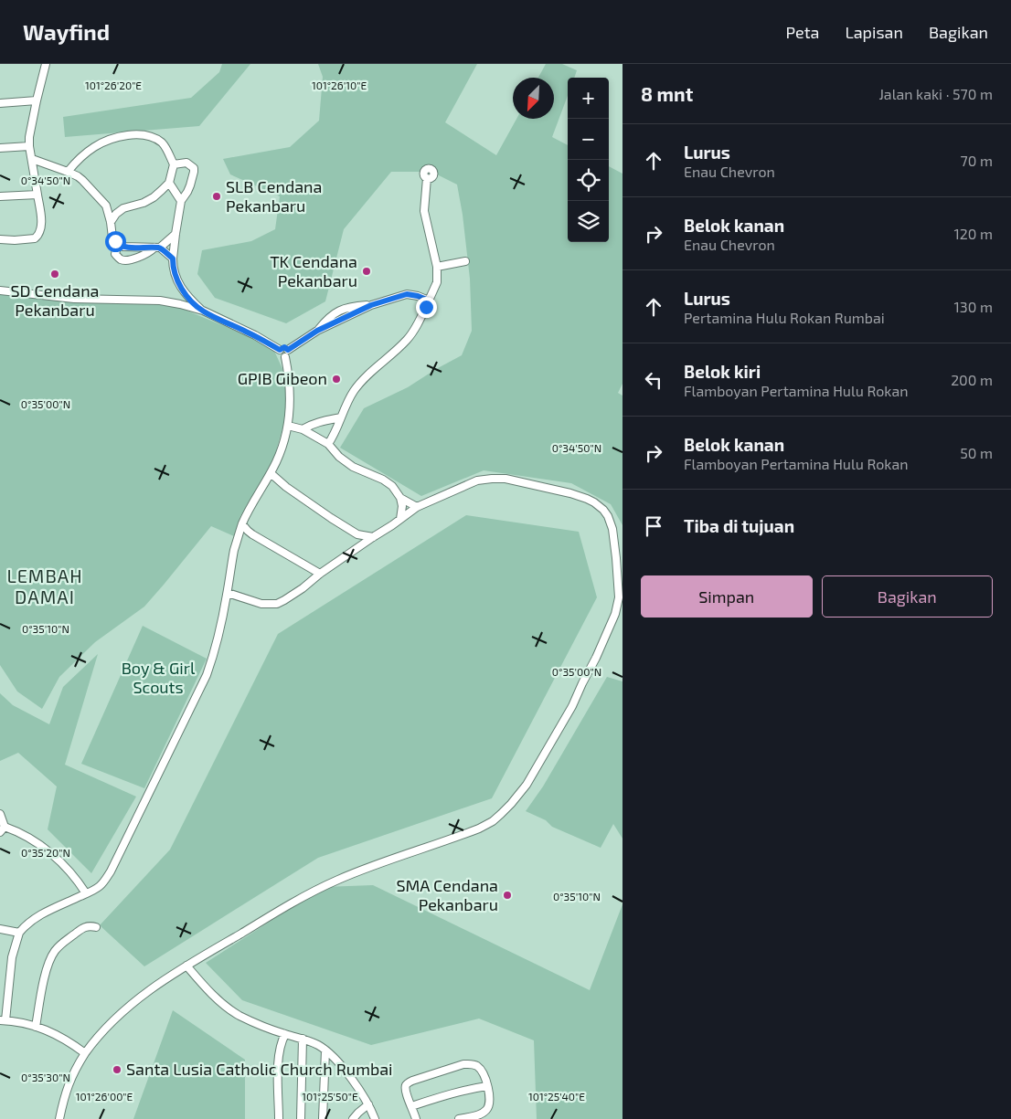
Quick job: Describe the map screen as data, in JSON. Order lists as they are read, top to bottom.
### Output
{
  "districts": ["LEMBAH DAMAI"],
  "parks": ["Boy & Girl Scouts"],
  "places": [
    "SLB Cendana Pekanbaru",
    "TK Cendana Pekanbaru",
    "SD Cendana Pekanbaru",
    "GPIB Gibeon",
    "SMA Cendana Pekanbaru",
    "Santa Lusia Catholic Church Rumbai"
  ],
  "north": "bottom left",
  "page": {
    "header": "Wayfind",
    "nav": ["Peta", "Lapisan", "Bagikan"],
    "heading": ["8 mnt", "Jalan kaki · 570 m"],
    "map_buttons": ["+", "−"],
    "list": [
      ["Lurus", "Enau Chevron", "70 m"],
      ["Belok kanan", "Enau Chevron", "120 m"],
      ["Lurus", "Pertamina Hulu Rokan Rumbai", "130 m"],
      ["Belok kiri", "Flamboyan Pertamina Hulu Rokan", "200 m"],
      ["Belok kanan", "Flamboyan Pertamina Hulu Rokan", "50 m"],
      "Tiba di tujuan"
    ],
    "buttons": ["Simpan", "Bagikan"]
  },
  "coordinates": [
    "101°26'20\"E",
    "101°26'10\"E",
    "0°34'50\"N",
    "0°35'00\"N",
    "0°35'10\"N",
    "0°35'20\"N",
    "0°35'30\"N",
    "101°26'00\"E",
    "101°25'50\"E",
    "101°25'40\"E"
  ]
}
